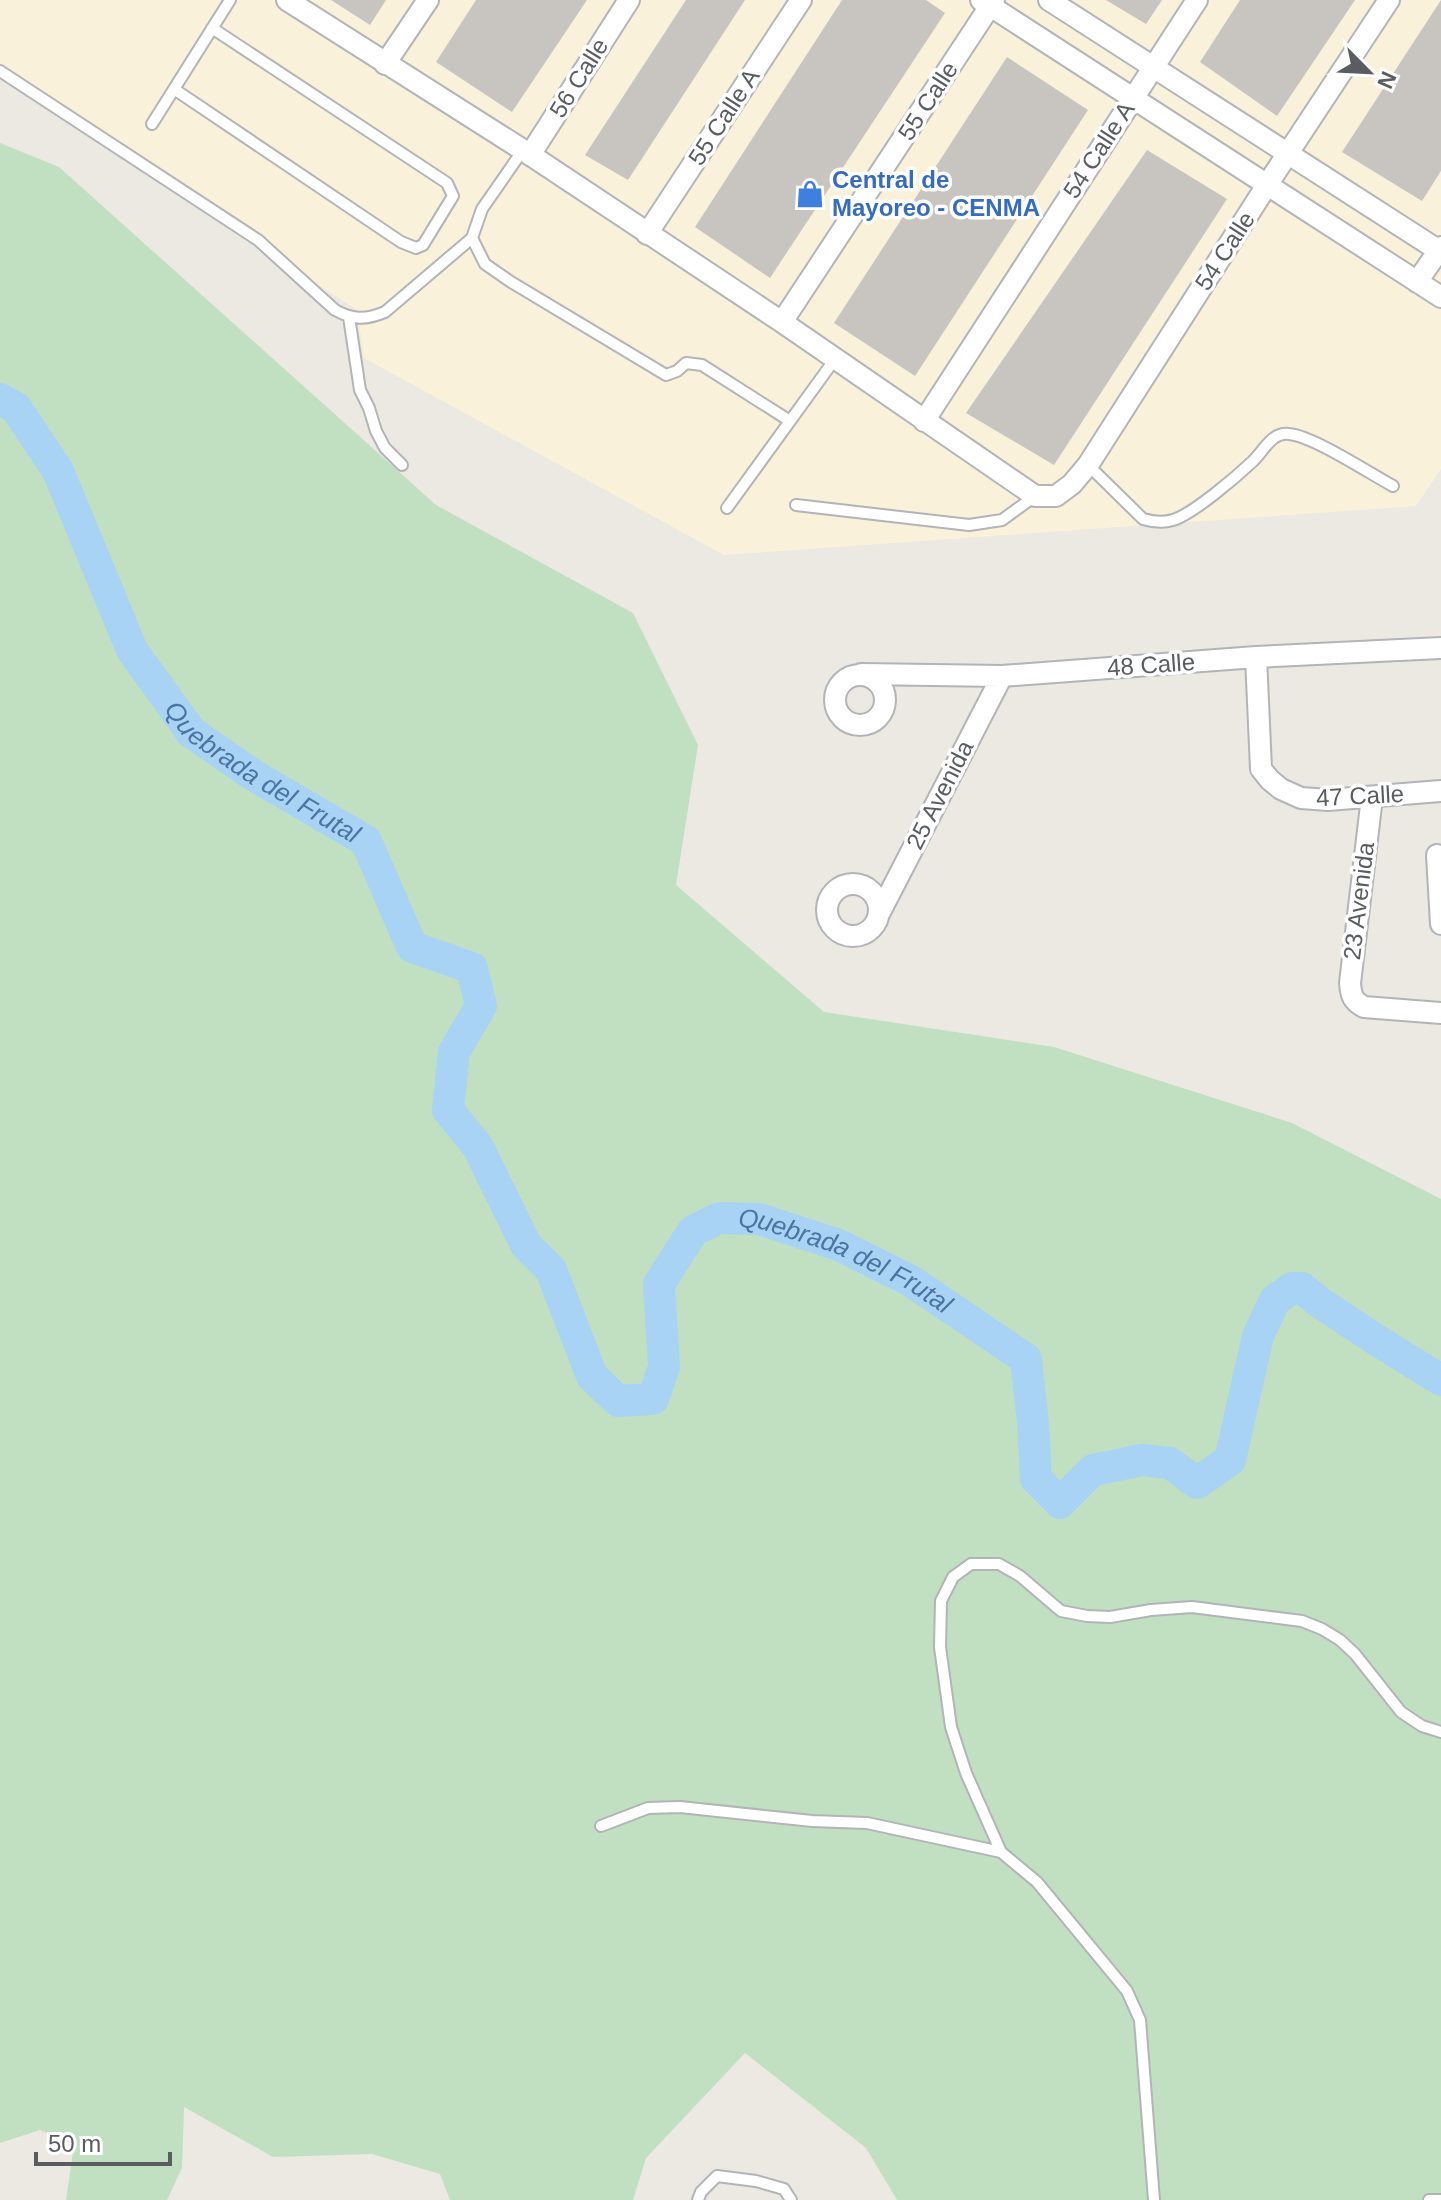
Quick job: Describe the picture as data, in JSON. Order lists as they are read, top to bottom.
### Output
{
  "streets": {
    "street": [
      "56 Calle",
      "55 Calle",
      "55 Calle A",
      "54 Calle A",
      "54 Calle",
      "48 Calle",
      "25 Avenida",
      "47 Calle",
      "23 Avenida"
    ]
  },
  "crossings": [
    ["48 Calle", "25 Avenida"],
    ["48 Calle", "47 Calle"],
    ["47 Calle", "23 Avenida"]
  ],
  "water": ["Quebrada del Frutal"],
  "places": {
    "shop": ["Central de Mayoreo - CENMA"]
  },
  "scale_bar": "50 m",
  "north": "bottom right"
}
